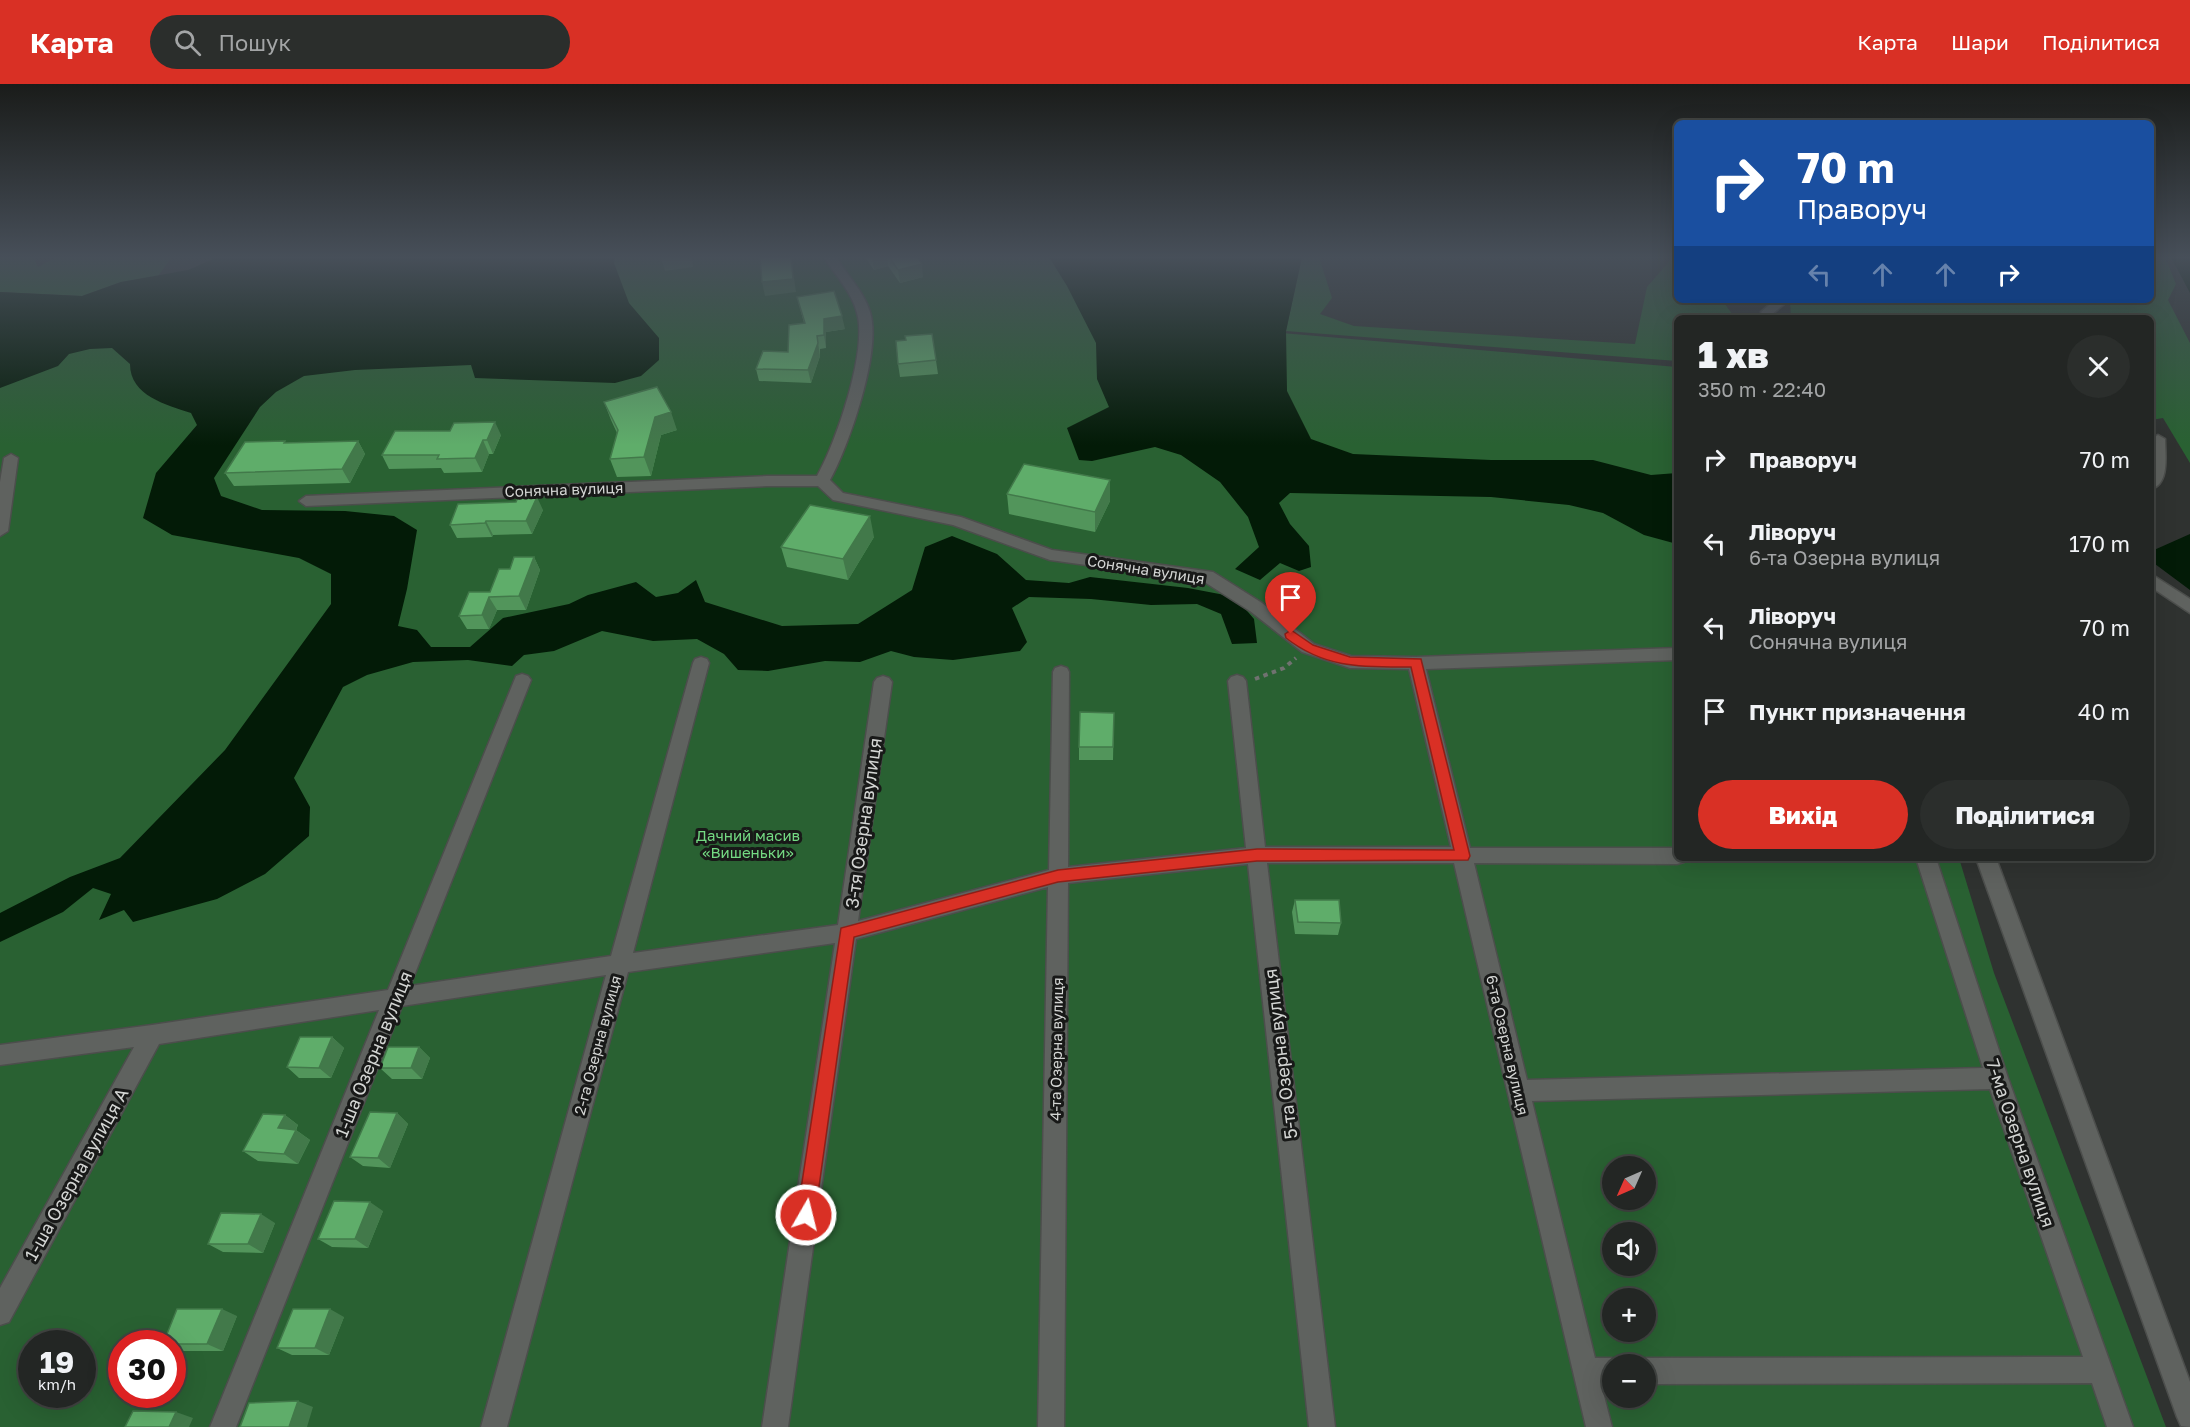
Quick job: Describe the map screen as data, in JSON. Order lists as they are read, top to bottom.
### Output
{
  "streets": {
    "street": [
      "Сонячна вулиця",
      "3-тя Озерна вулиця",
      "2-га Озерна вулиця",
      "6-та Озерна вулиця",
      "4-та Озерна вулиця",
      "1-ша Озерна вулиця",
      "5-та Озерна вулиця",
      "7-ма Озерна вулиця",
      "1-ша Озерна вулиця А"
    ]
  },
  "crossings": [
    ["Сонячна вулиця", "6-та Озерна вулиця"]
  ],
  "parks": ["Дачний масив «Вишеньки»"],
  "north": "bottom left",
  "page": {
    "header": "Карта",
    "search": "Пошук",
    "nav": ["Карта", "Шари", "Поділитися"],
    "turn": ["70 m", "Праворуч"],
    "heading": ["1 хв", "350 m · 22:40"],
    "list": [
      {
        "name": "Праворуч",
        "value": "70 m"
      },
      {
        "name": "Ліворуч",
        "note": "6-та Озерна вулиця",
        "value": "170 m"
      },
      {
        "name": "Ліворуч",
        "note": "Сонячна вулиця",
        "value": "70 m"
      },
      {
        "name": "Пункт призначення",
        "value": "40 m"
      }
    ],
    "buttons": ["Вихід", "Поділитися"],
    "map_buttons": ["+", "−"],
    "speed": "19 km/h",
    "limit": "30"
  }
}
